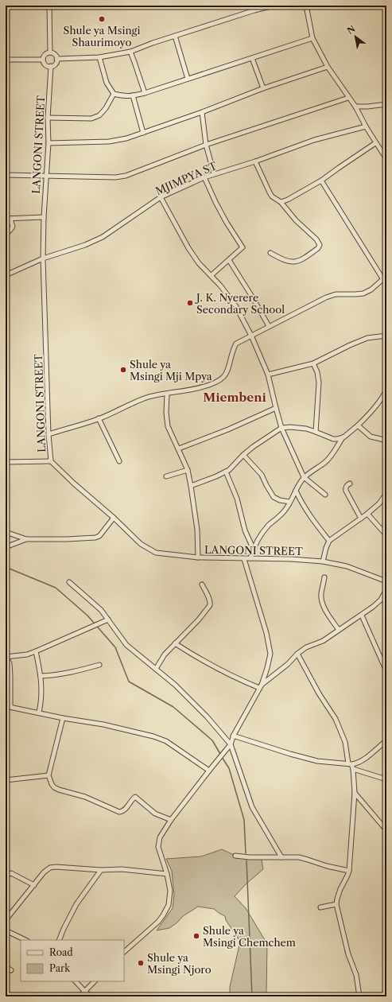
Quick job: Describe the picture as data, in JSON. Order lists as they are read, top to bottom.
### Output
{
  "streets": {
    "street": ["LANGONI STREET", "MJIMPYA ST"]
  },
  "crossings": [
    ["LANGONI STREET", "MJIMPYA ST"]
  ],
  "districts": ["Miembeni"],
  "places": [
    "Shule ya Msingi Shaurimoyo",
    "J. K. Nyerere Secondary School",
    "Shule ya Msingi Mji Mpya",
    "Shule ya Msingi Chemchem",
    "Shule ya Msingi Njoro"
  ],
  "legend": ["Road", "Park"],
  "north": "top left"
}
